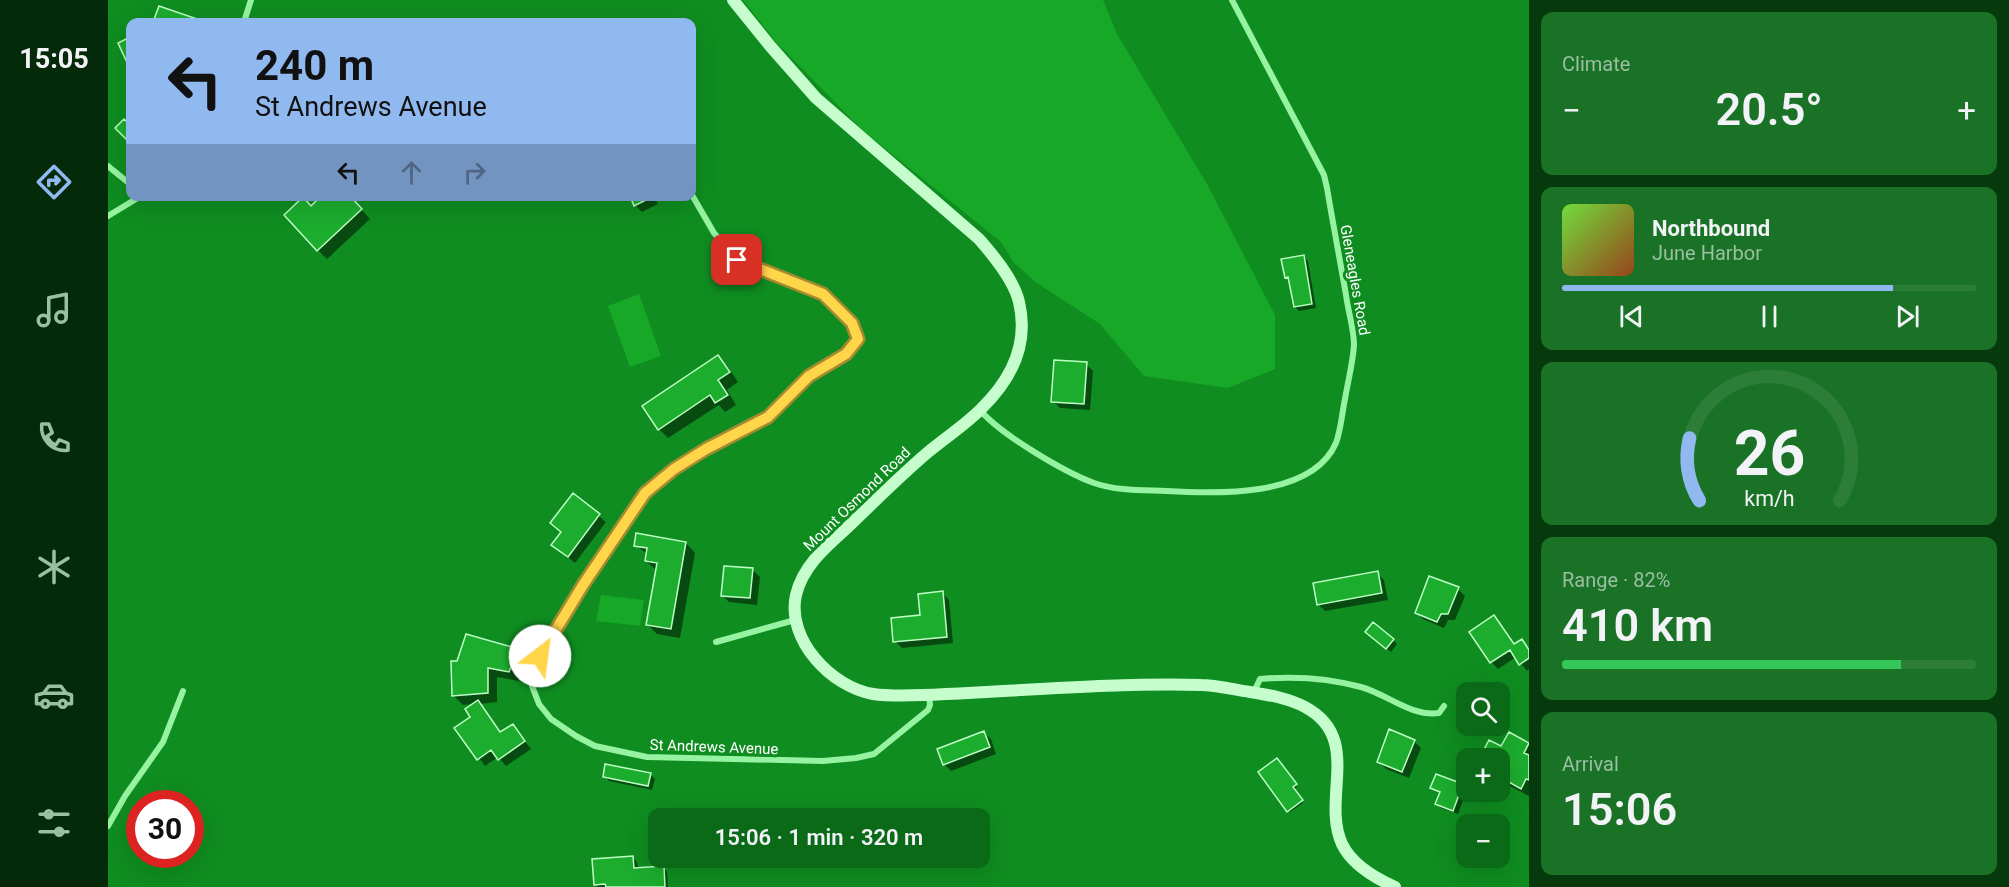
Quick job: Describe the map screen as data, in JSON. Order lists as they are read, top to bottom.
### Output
{
  "streets": {
    "street": ["Gleneagles Road", "Mount Osmond Road", "St Andrews Avenue"]
  },
  "crossings": [
    ["Gleneagles Road", "Mount Osmond Road"]
  ],
  "page": {
    "tabs": "15:05",
    "tile": [
      "Climate",
      ["Range · 82%", "410 km"],
      ["Arrival", "15:06"]
    ],
    "turn": ["240 m", "St Andrews Avenue"],
    "heat": ["−", "20.5°", "+"],
    "song": ["Northbound", "June Harbor"],
    "map_buttons": ["+", "−"],
    "limit": "30",
    "trip": "15:06 · 1 min · 320 m",
    "gauge": ["26", "km/h"]
  }
}
